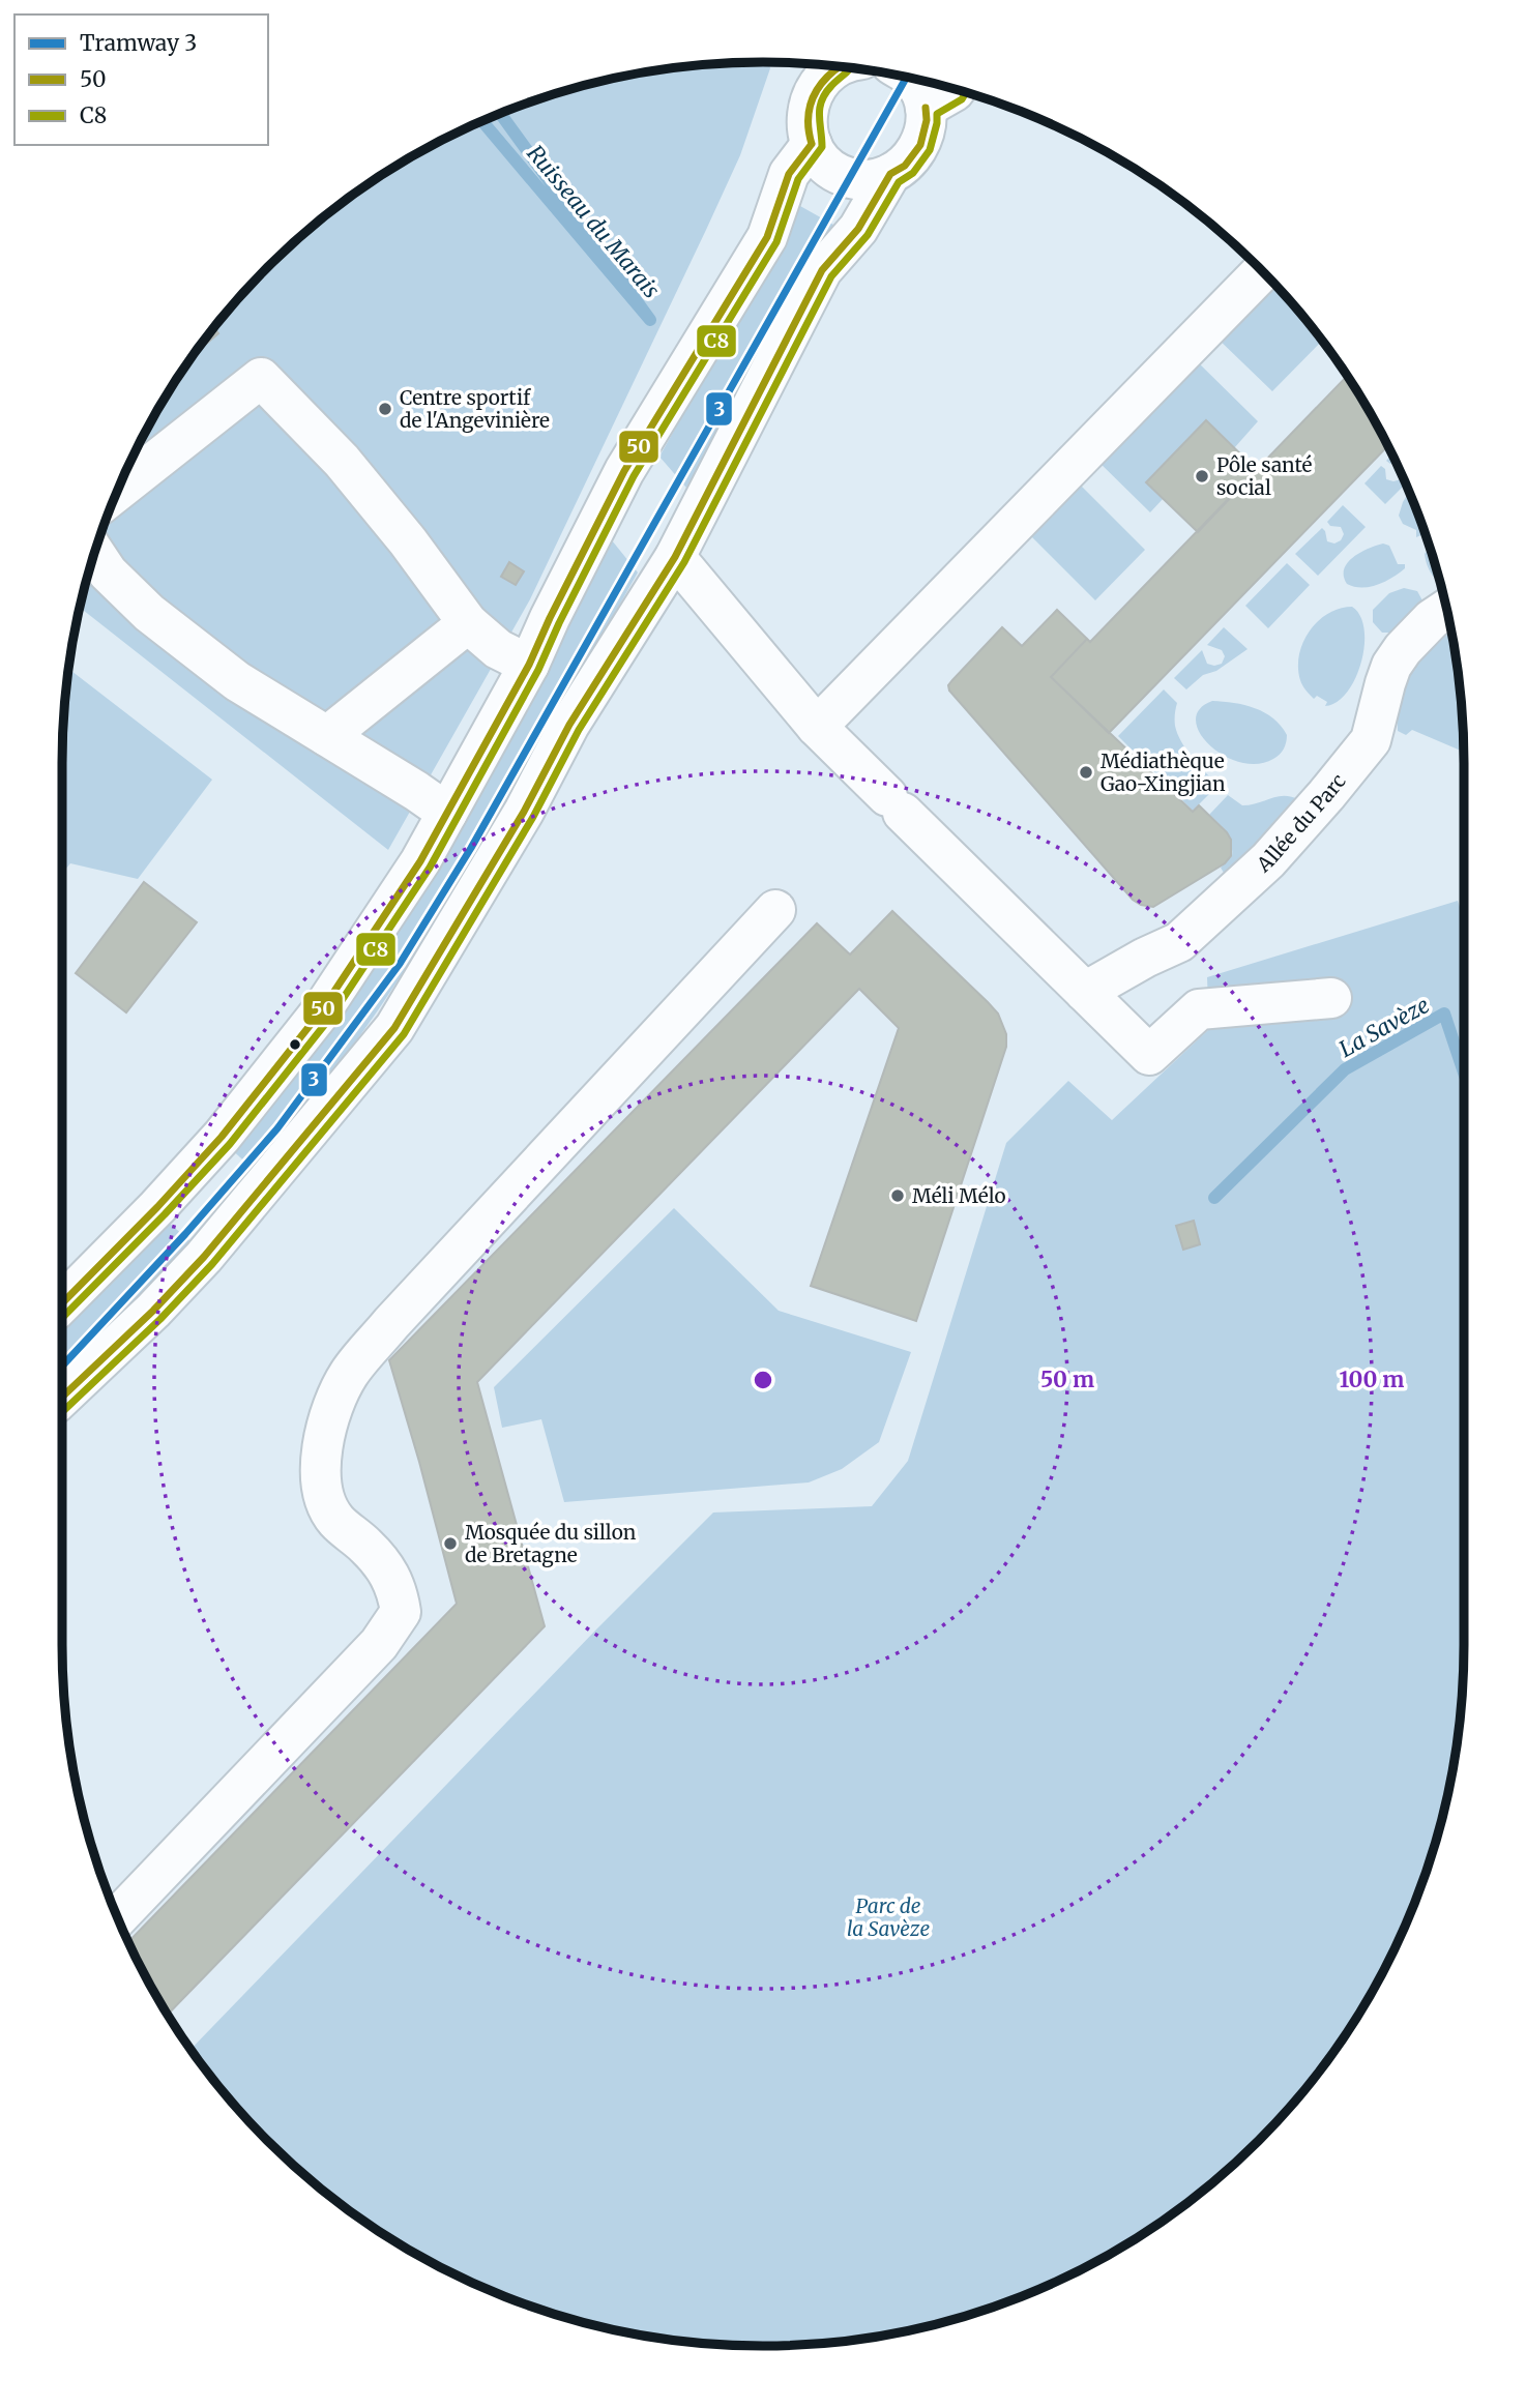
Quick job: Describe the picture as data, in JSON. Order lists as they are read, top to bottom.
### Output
{
  "streets": {
    "street": ["Allée du Parc"]
  },
  "water": ["Ruisseau du Marais", "La Savèze"],
  "parks": ["Parc de la Savèze"],
  "places": [
    "Centre sportif de l'Angevinière",
    "Pôle santé social",
    "Médiathèque Gao-Xingjian",
    "Méli Mélo",
    "Mosquée du sillon de Bretagne"
  ],
  "lines": ["transit line 50", "transit line C8", "tram line 3"],
  "legend": ["Tramway 3", "50", "C8"],
  "rings": ["50 m", "100 m"]
}
